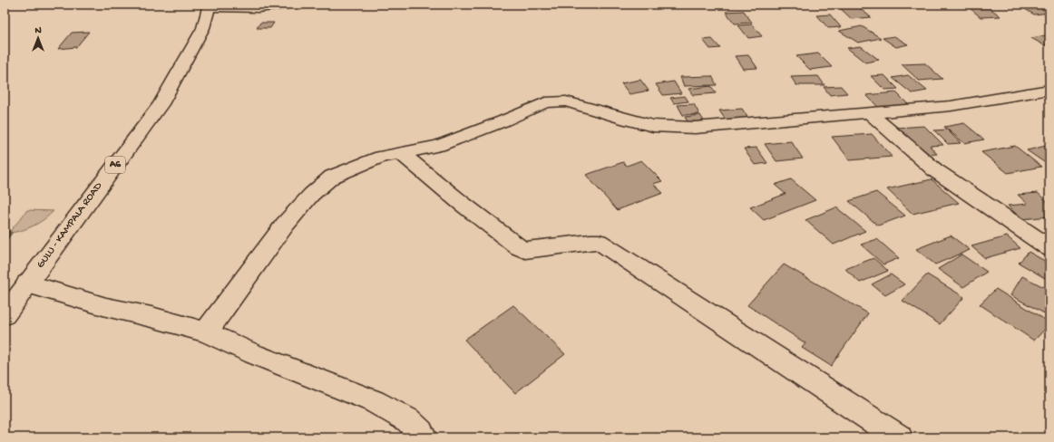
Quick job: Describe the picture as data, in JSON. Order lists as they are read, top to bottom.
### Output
{
  "streets": {
    "street": ["A6", "GULU - KAMPALA ROAD"]
  },
  "north": "top"
}
